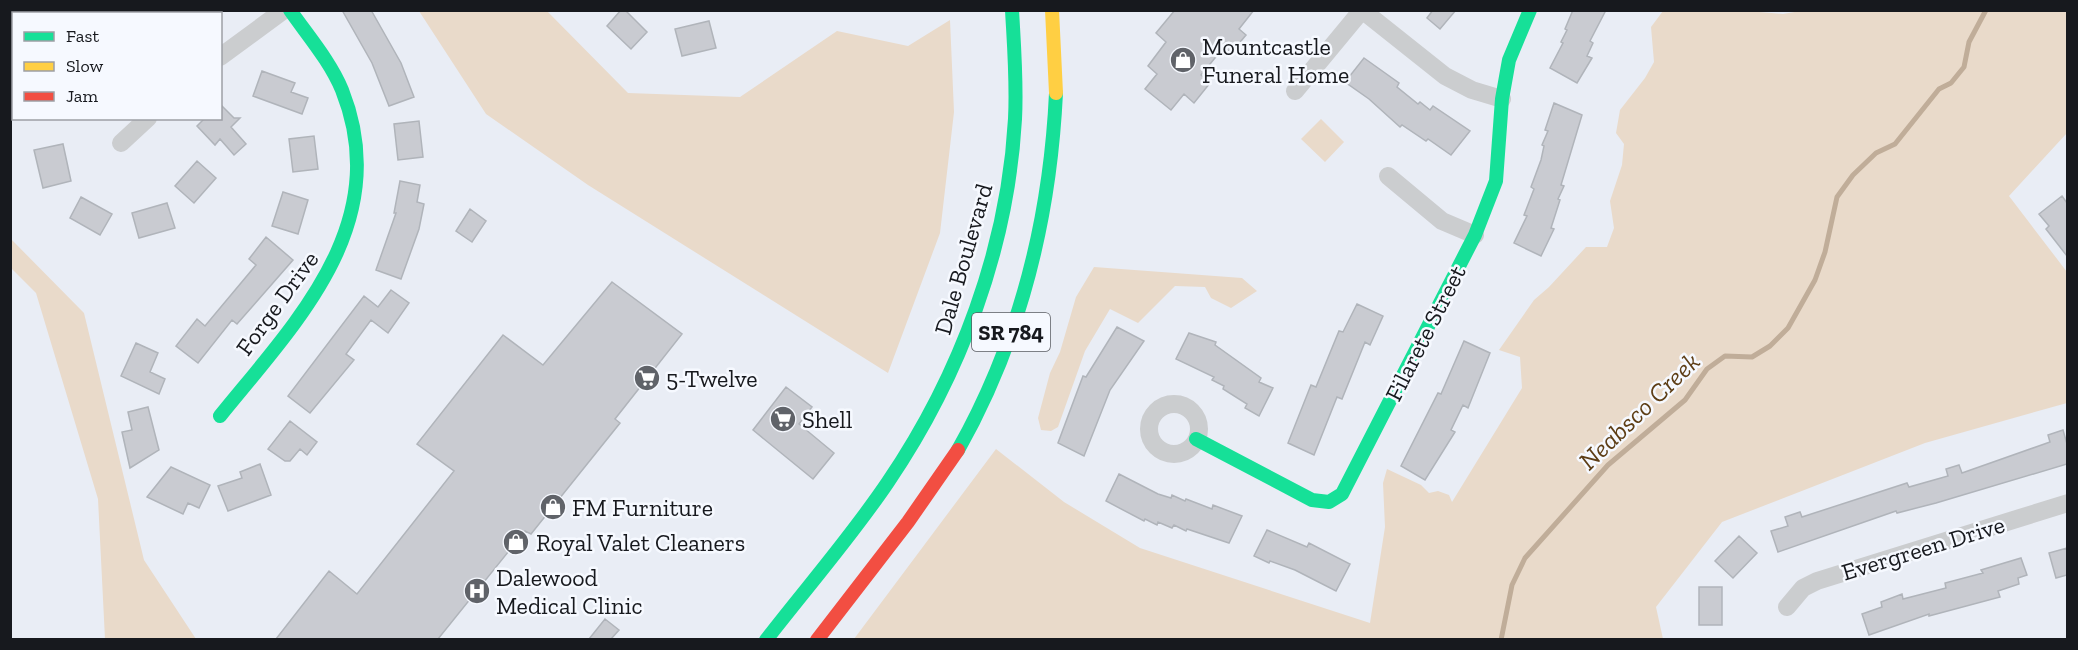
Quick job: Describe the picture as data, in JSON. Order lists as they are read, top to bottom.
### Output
{
  "streets": {
    "main road": [
      "Dale Boulevard",
      "Forge Drive",
      "SR 784",
      "Filarete Street"
    ],
    "street": ["Evergreen Drive"]
  },
  "water": ["Neabsco Creek"],
  "places": {
    "shop": ["Mountcastle Funeral Home", "FM Furniture", "Royal Valet Cleaners"],
    "supermarket": ["5-Twelve", "Shell"],
    "hospital": ["Dalewood Medical Clinic"]
  },
  "legend": ["Fast", "Slow", "Jam"]
}
